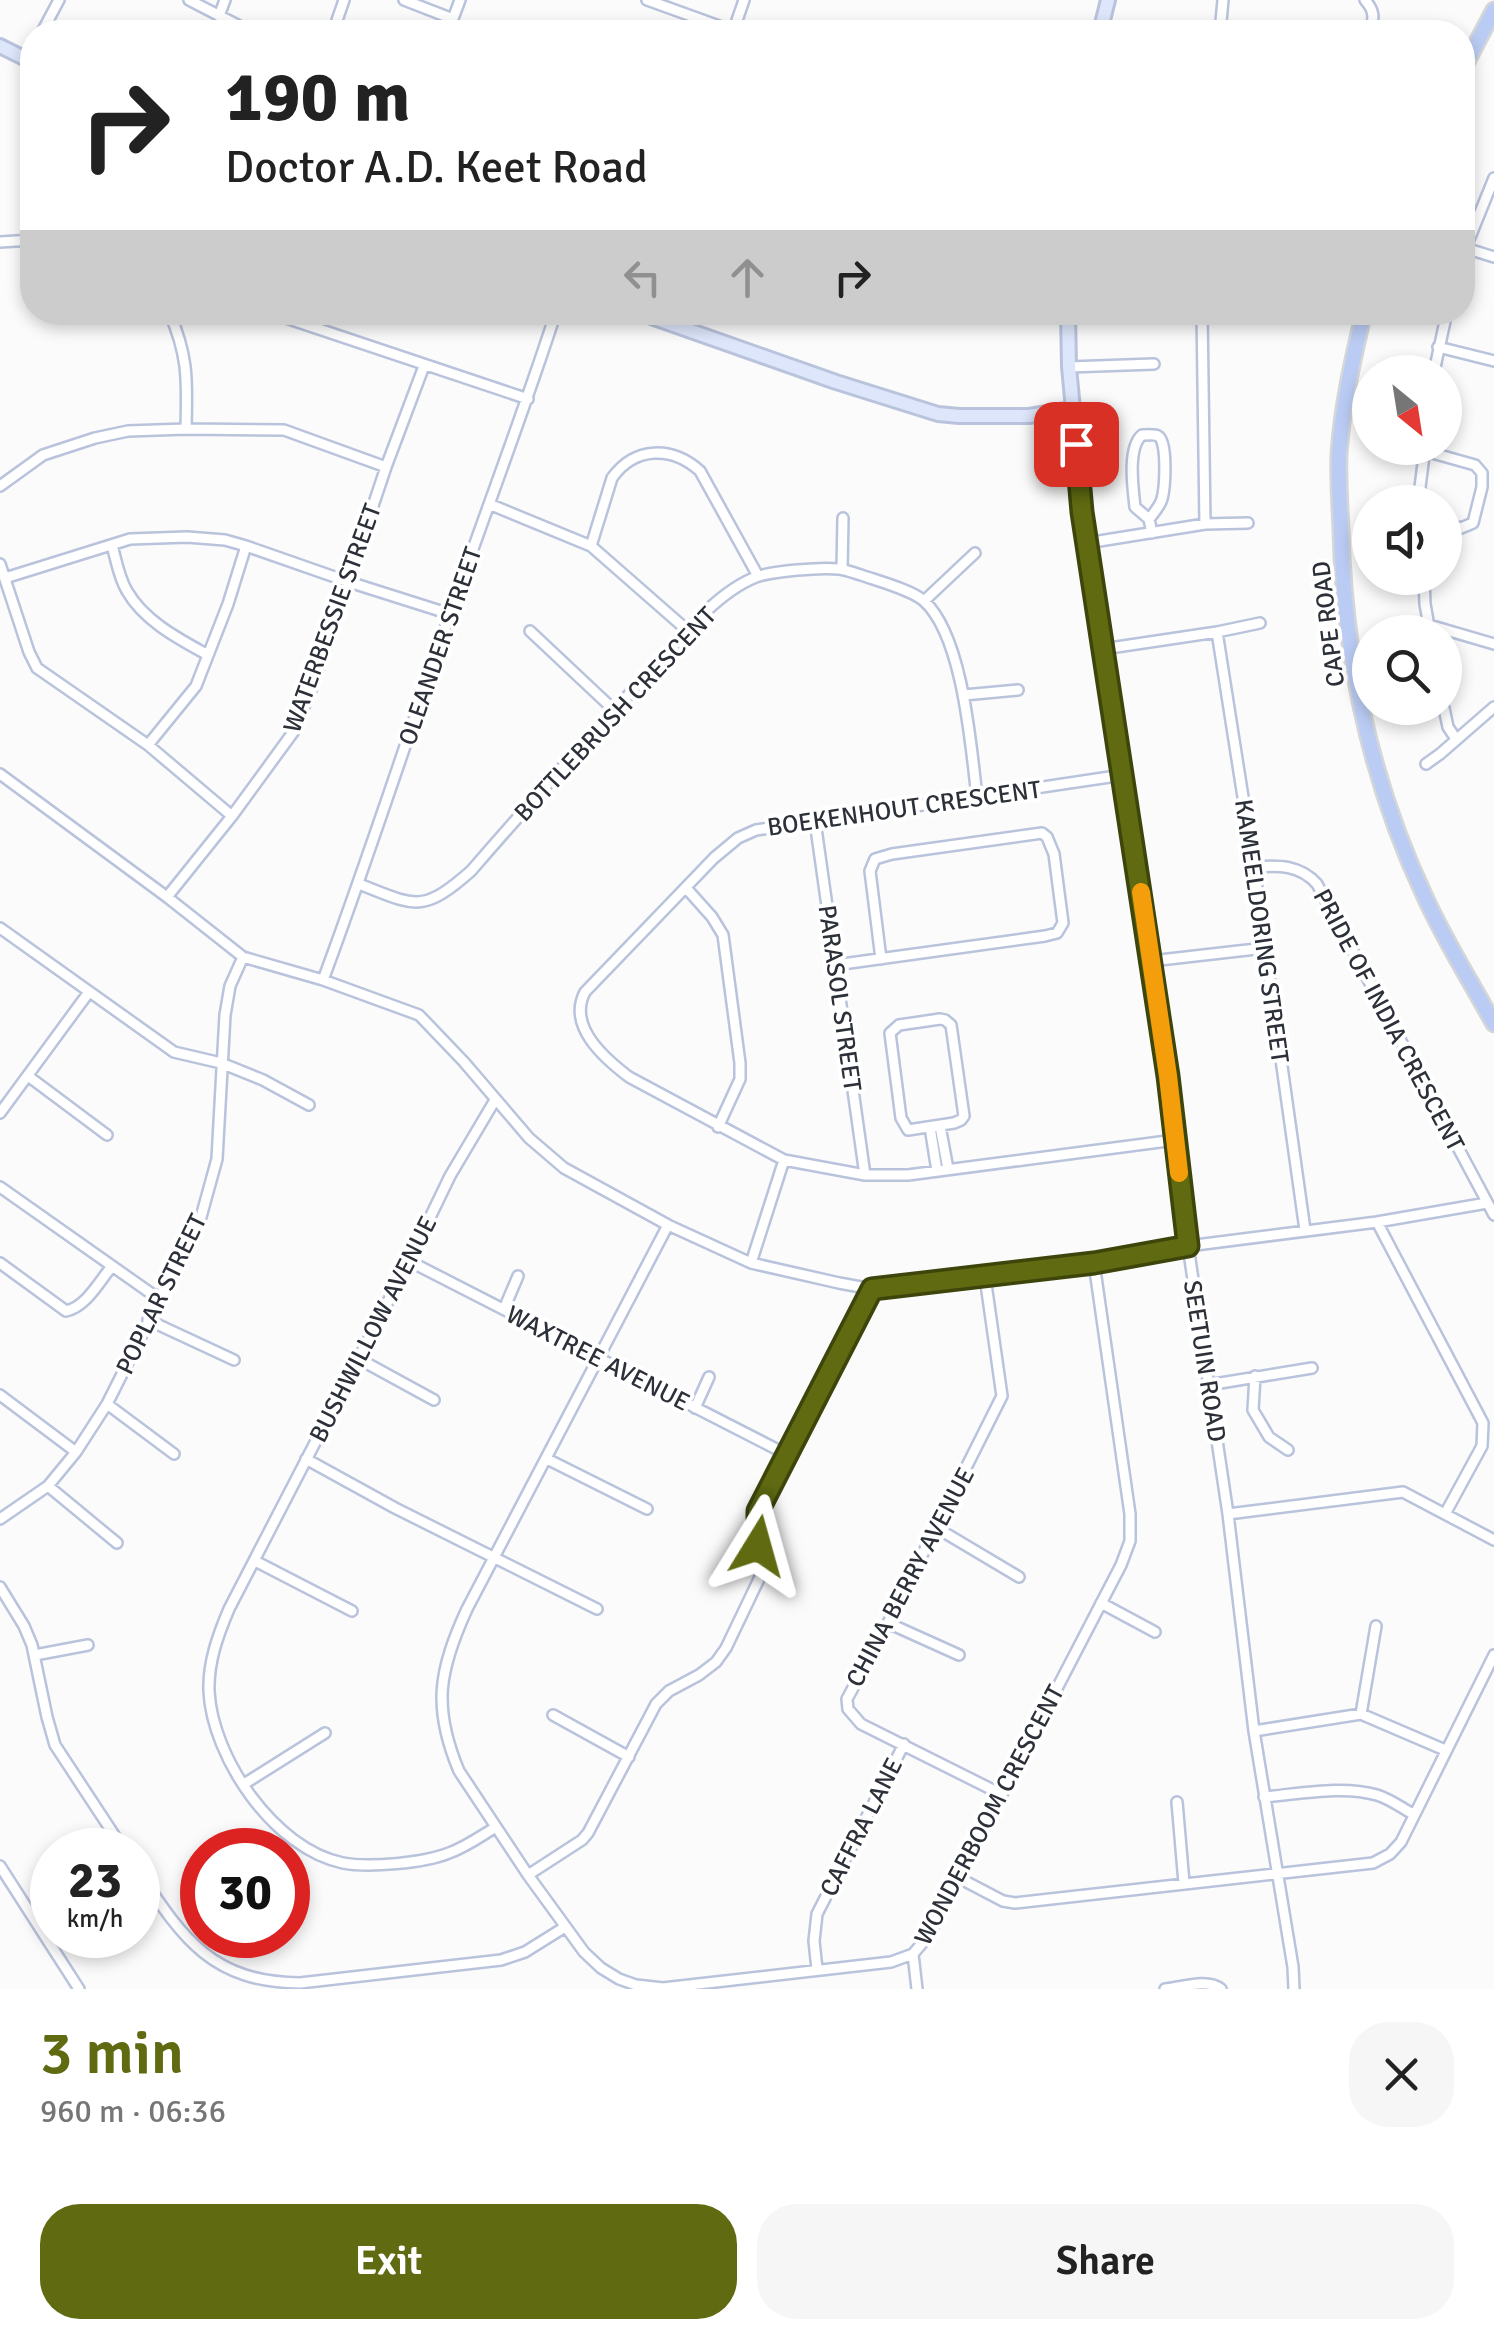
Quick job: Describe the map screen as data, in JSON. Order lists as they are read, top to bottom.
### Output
{
  "streets": {
    "main road": ["CAPE ROAD"],
    "street": [
      "WATERBESSIE STREET",
      "OLEANDER STREET",
      "BOTTLEBRUSH CRESCENT",
      "BOEKENHOUT CRESCENT",
      "KAMEELDORING STREET",
      "PARASOL STREET",
      "PRIDE OF INDIA CRESCENT",
      "POPLAR STREET",
      "BUSHWILLOW AVENUE",
      "WAXTREE AVENUE",
      "SEETUIN ROAD",
      "CHINA BERRY AVENUE",
      "WONDERBOOM CRESCENT",
      "CAFFRA LANE"
    ]
  },
  "crossings": [
    ["OLEANDER STREET", "BOTTLEBRUSH CRESCENT"],
    ["BOEKENHOUT CRESCENT", "PARASOL STREET"],
    ["BOEKENHOUT CRESCENT", "SEETUIN ROAD"],
    ["KAMEELDORING STREET", "PRIDE OF INDIA CRESCENT"],
    ["BUSHWILLOW AVENUE", "WAXTREE AVENUE"],
    ["BUSHWILLOW AVENUE", "WONDERBOOM CRESCENT"],
    ["WAXTREE AVENUE", "WONDERBOOM CRESCENT"],
    ["CHINA BERRY AVENUE", "WONDERBOOM CRESCENT"],
    ["CHINA BERRY AVENUE", "CAFFRA LANE"],
    ["WONDERBOOM CRESCENT", "CAFFRA LANE"]
  ],
  "north": "bottom right",
  "page": {
    "turn": ["190 m", "Doctor A.D. Keet Road"],
    "speed": "23 km/h",
    "limit": "30",
    "heading": ["3 min", "960 m · 06:36"],
    "buttons": ["Exit", "Share"]
  }
}
